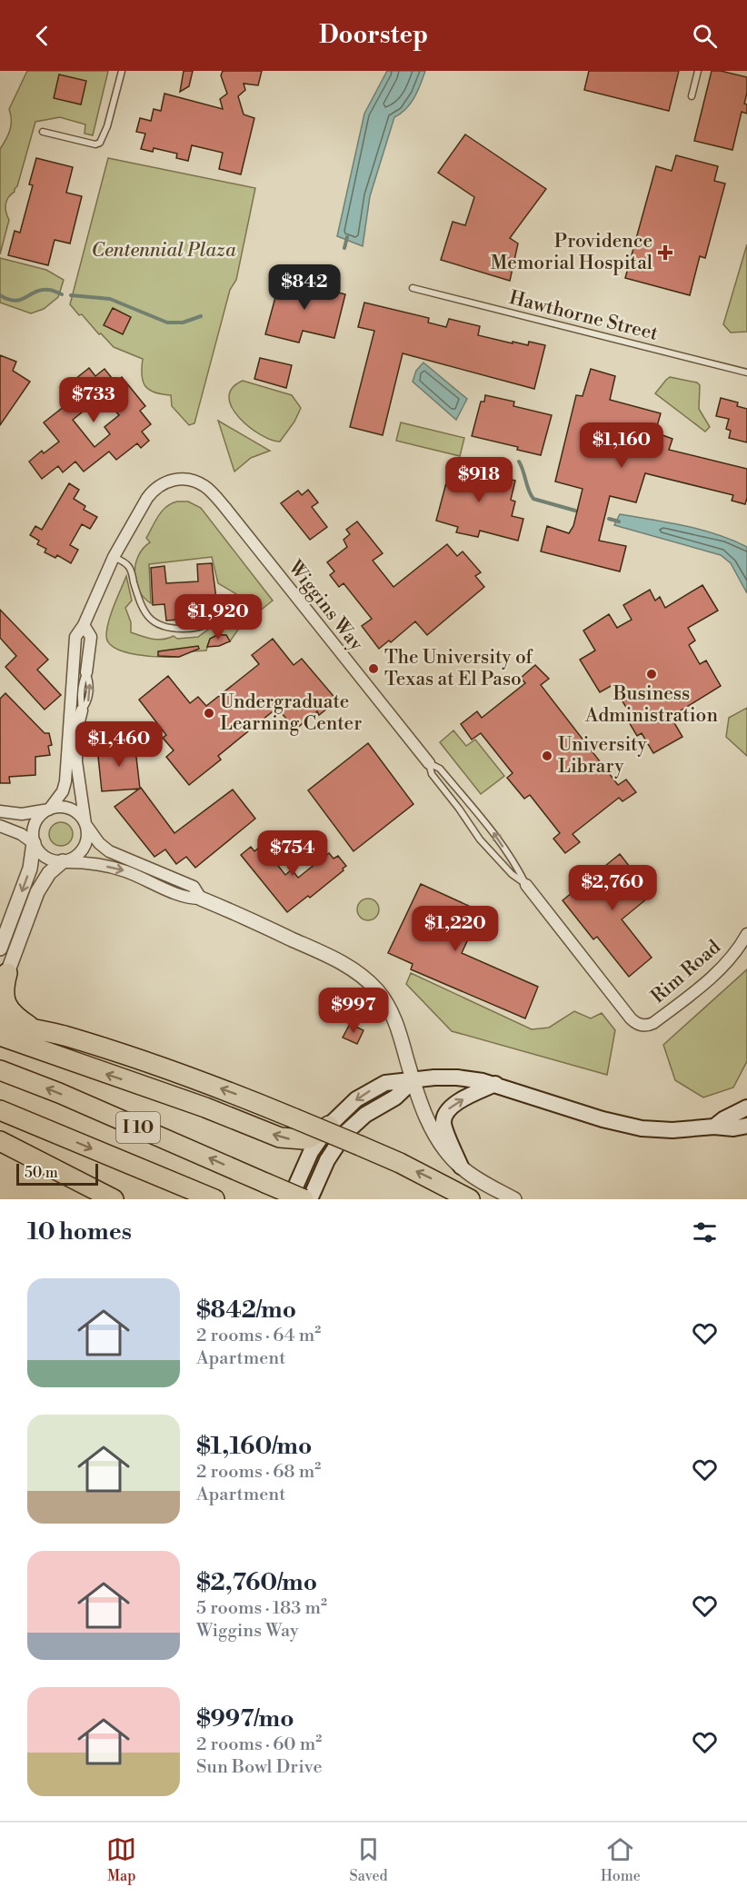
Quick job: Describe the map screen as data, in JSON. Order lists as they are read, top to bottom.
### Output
{
  "streets": {
    "highway": ["I 10"],
    "street": ["Wiggins Way", "Rim Road"],
    "lane": ["Hawthorne Street"]
  },
  "crossings": [
    ["Wiggins Way", "Rim Road"]
  ],
  "parks": ["Centennial Plaza"],
  "places": {
    "health": ["Providence Memorial Hospital"],
    "other": [
      "The University of Texas at El Paso",
      "Business Administration",
      "Undergraduate Learning Center",
      "University Library"
    ]
  },
  "scale_bar": "50 m",
  "page": {
    "header": "Doorstep",
    "price": [
      "$842",
      "$733",
      "$1,160",
      "$918",
      "$1,920",
      "$1,460",
      "$754",
      "$2,760",
      "$1,220",
      "$997"
    ],
    "scale": "50 m",
    "heading": "10 homes",
    "list": [
      {
        "name": "$842/mo",
        "note": "2 rooms · 64 m² · Apartment"
      },
      {
        "name": "$1,160/mo",
        "note": "2 rooms · 68 m² · Apartment"
      },
      {
        "name": "$2,760/mo",
        "note": "5 rooms · 183 m² · Wiggins Way"
      },
      {
        "name": "$997/mo",
        "note": "2 rooms · 60 m² · Sun Bowl Drive"
      }
    ],
    "tabs": ["Map", "Saved", "Home"]
  }
}
